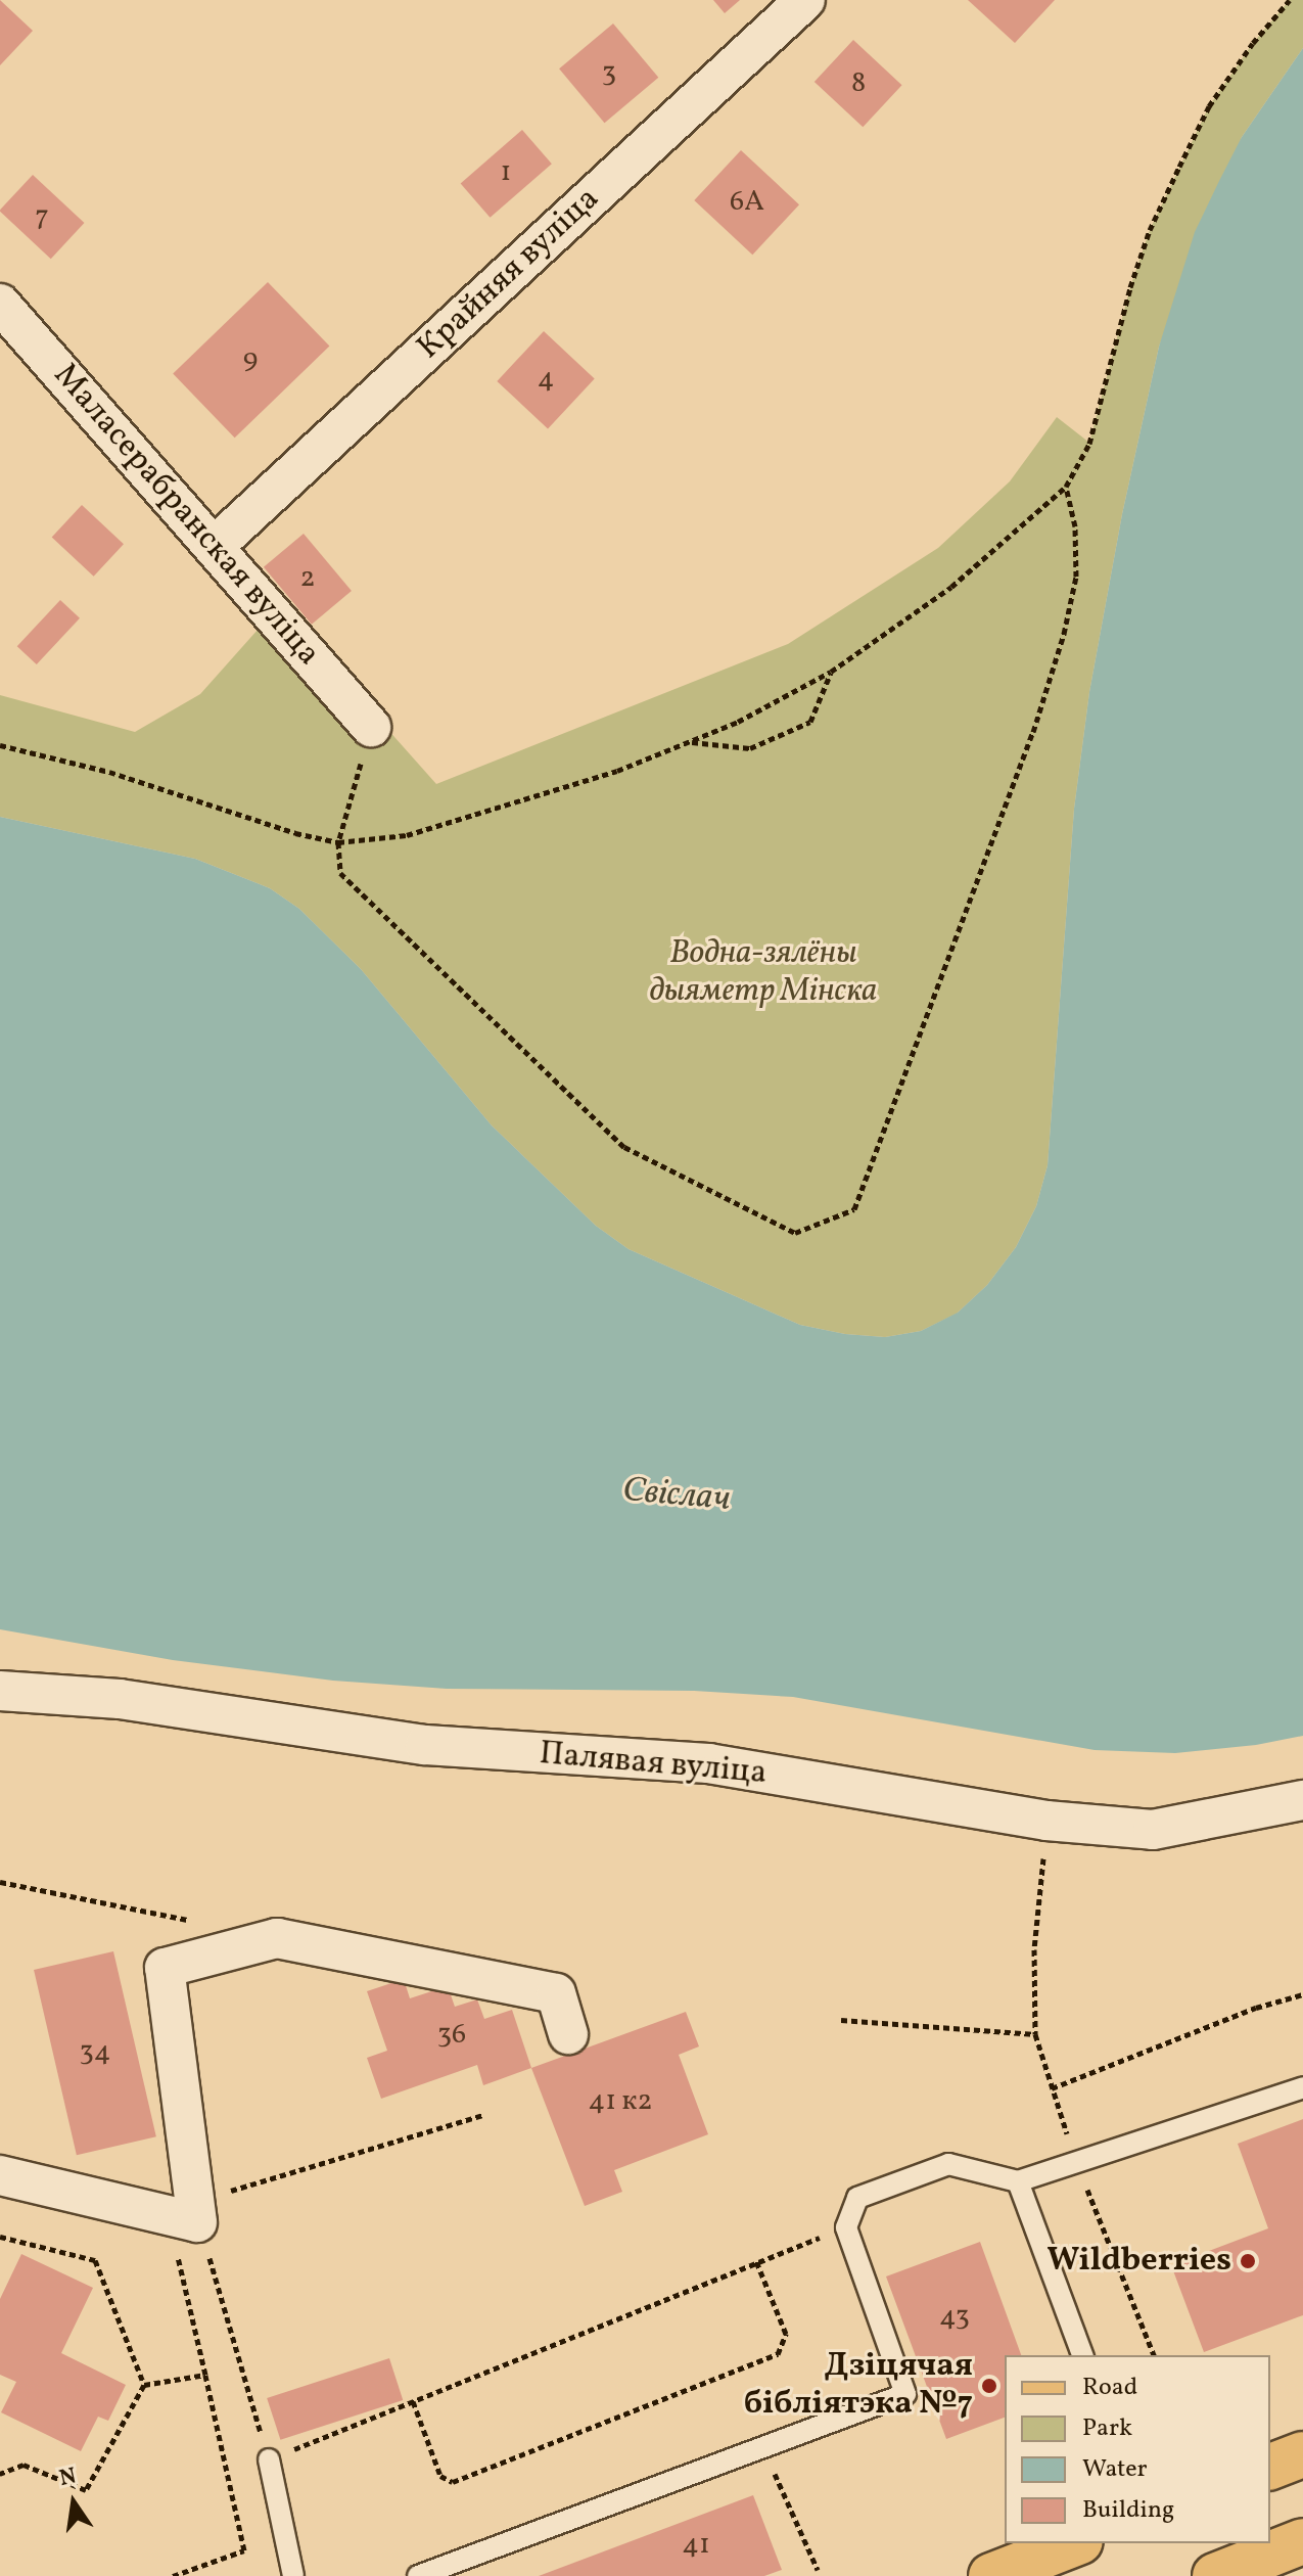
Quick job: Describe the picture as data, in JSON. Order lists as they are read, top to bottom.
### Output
{
  "streets": {
    "street": ["Крайняя вуліца", "Маласерабранская вуліца", "Палявая вуліца"]
  },
  "crossings": [
    ["Крайняя вуліца", "Маласерабранская вуліца"]
  ],
  "water": ["Свіслач"],
  "parks": ["Водна-зялёны дыяметр Мінска"],
  "places": ["Wildberries", "Дзіцячая бібліятэка №7"],
  "house_numbers": [
    "3",
    "8",
    "1",
    "6А",
    "7",
    "9",
    "4",
    "2",
    "36",
    "34",
    "41 к2",
    "43",
    "41"
  ],
  "legend": [
    "Road",
    "Park",
    "Water",
    "Building"
  ],
  "north": "top"
}
